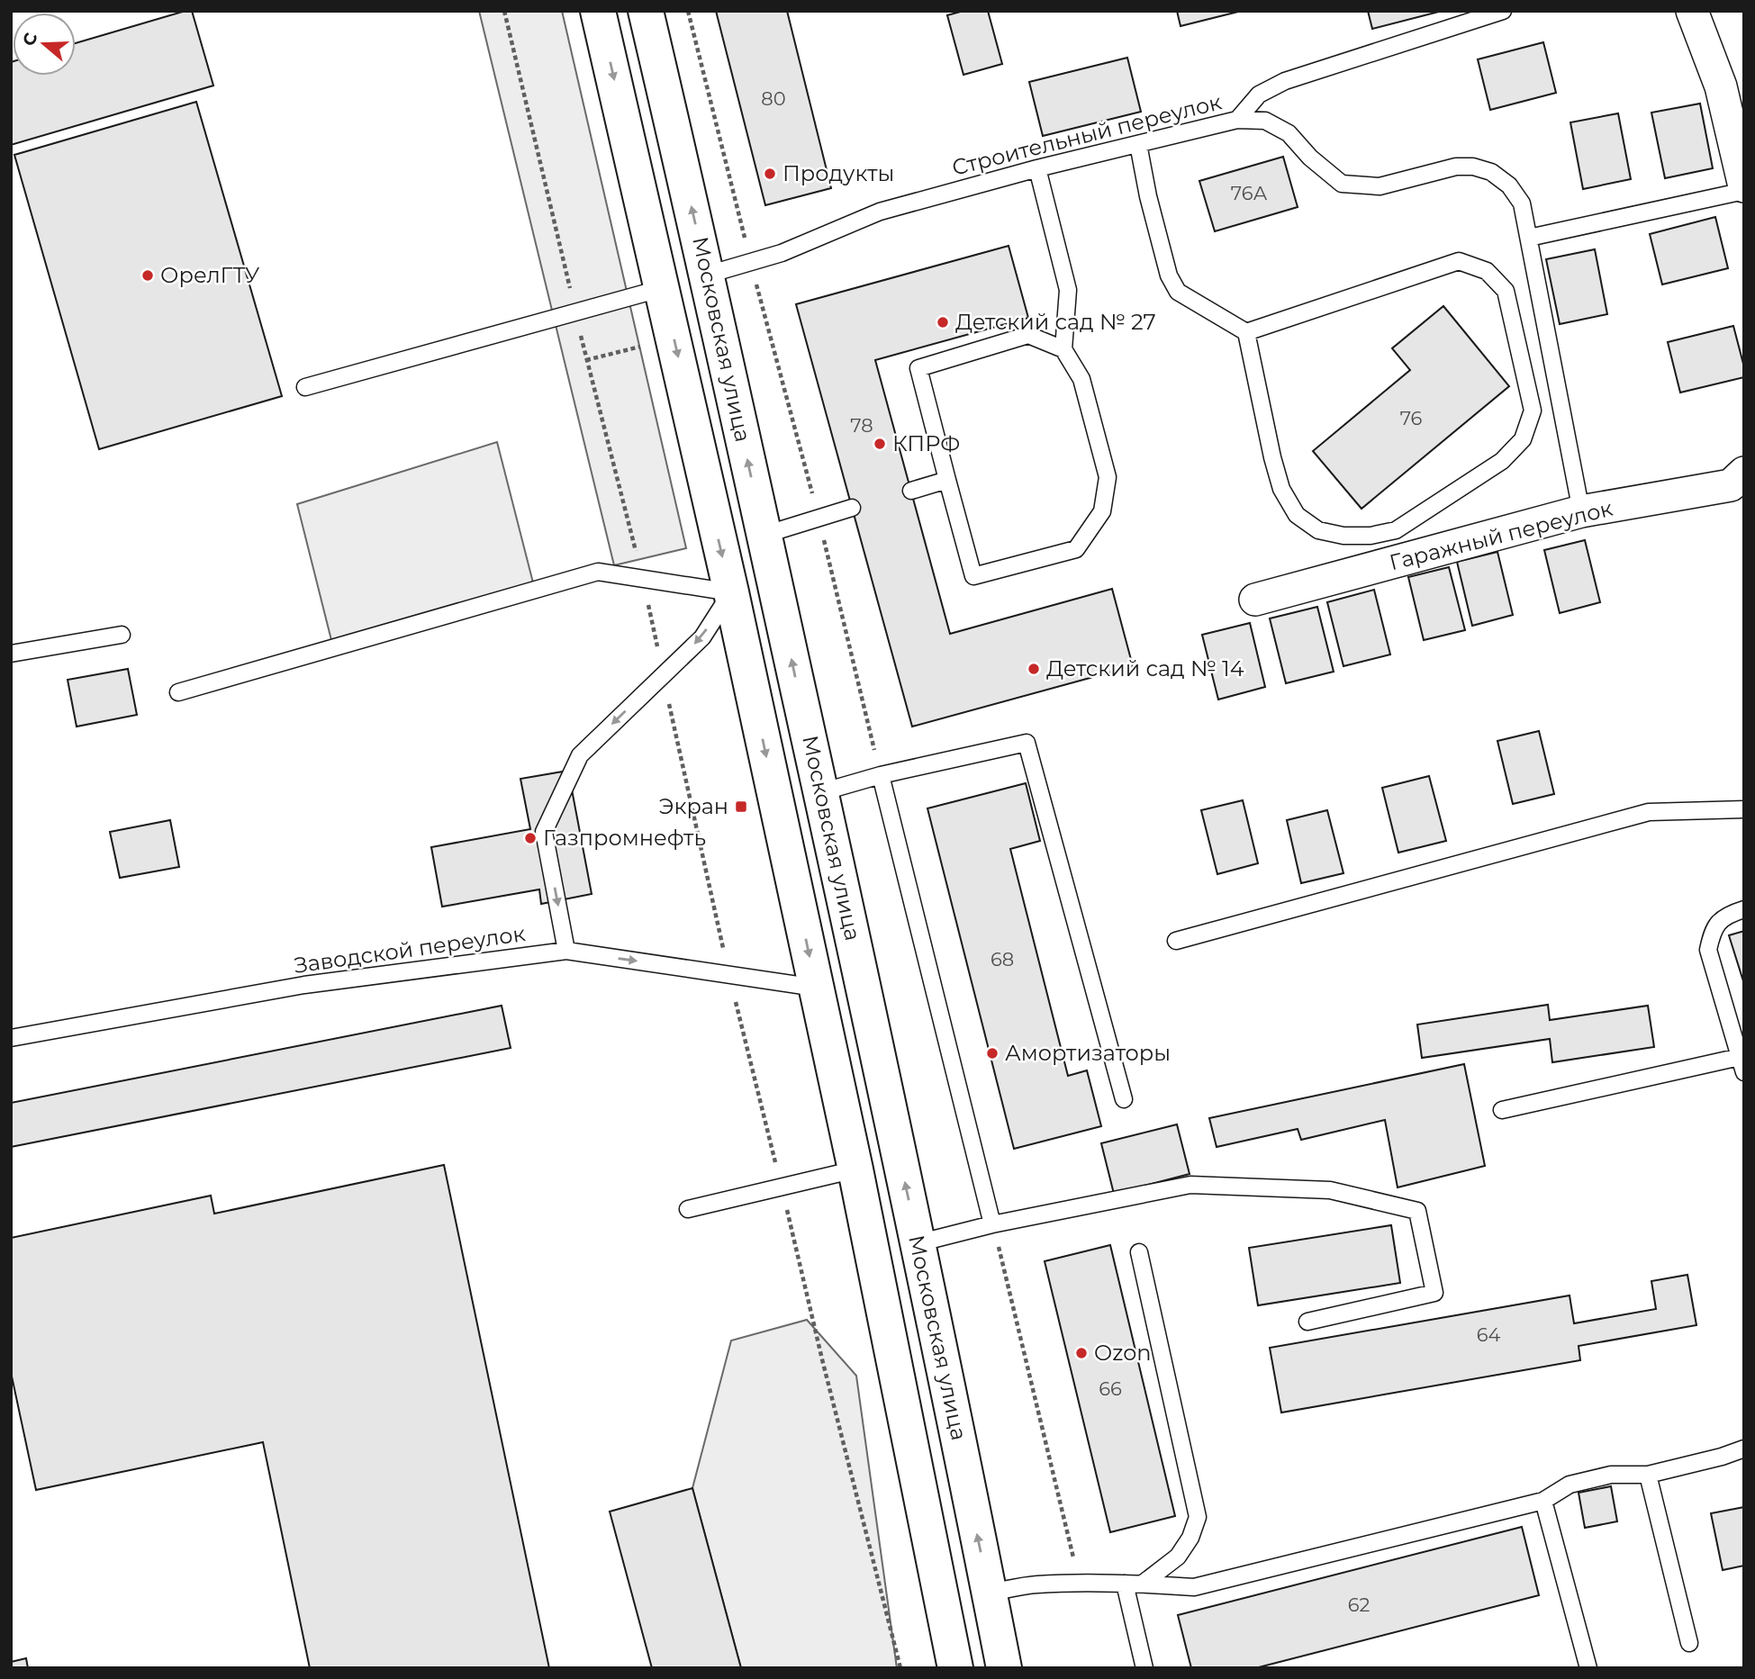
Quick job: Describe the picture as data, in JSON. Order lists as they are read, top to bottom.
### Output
{
  "streets": {
    "main road": ["Московская улица"],
    "street": ["Гаражный переулок"],
    "lane": ["Строительный переулок", "Заводской переулок"]
  },
  "crossings": [
    ["Строительный переулок", "Московская улица"],
    ["Московская улица", "Заводской переулок"]
  ],
  "places": {
    "other": [
      "Продукты",
      "ОрелГТУ",
      "Детский сад № 27",
      "КПРФ",
      "Детский сад № 14",
      "Газпромнефть",
      "Амортизаторы",
      "Ozon"
    ],
    "transit": ["Экран"]
  },
  "house_numbers": [
    "80",
    "76А",
    "76",
    "78",
    "68",
    "64",
    "66",
    "62"
  ],
  "north": "left"
}
